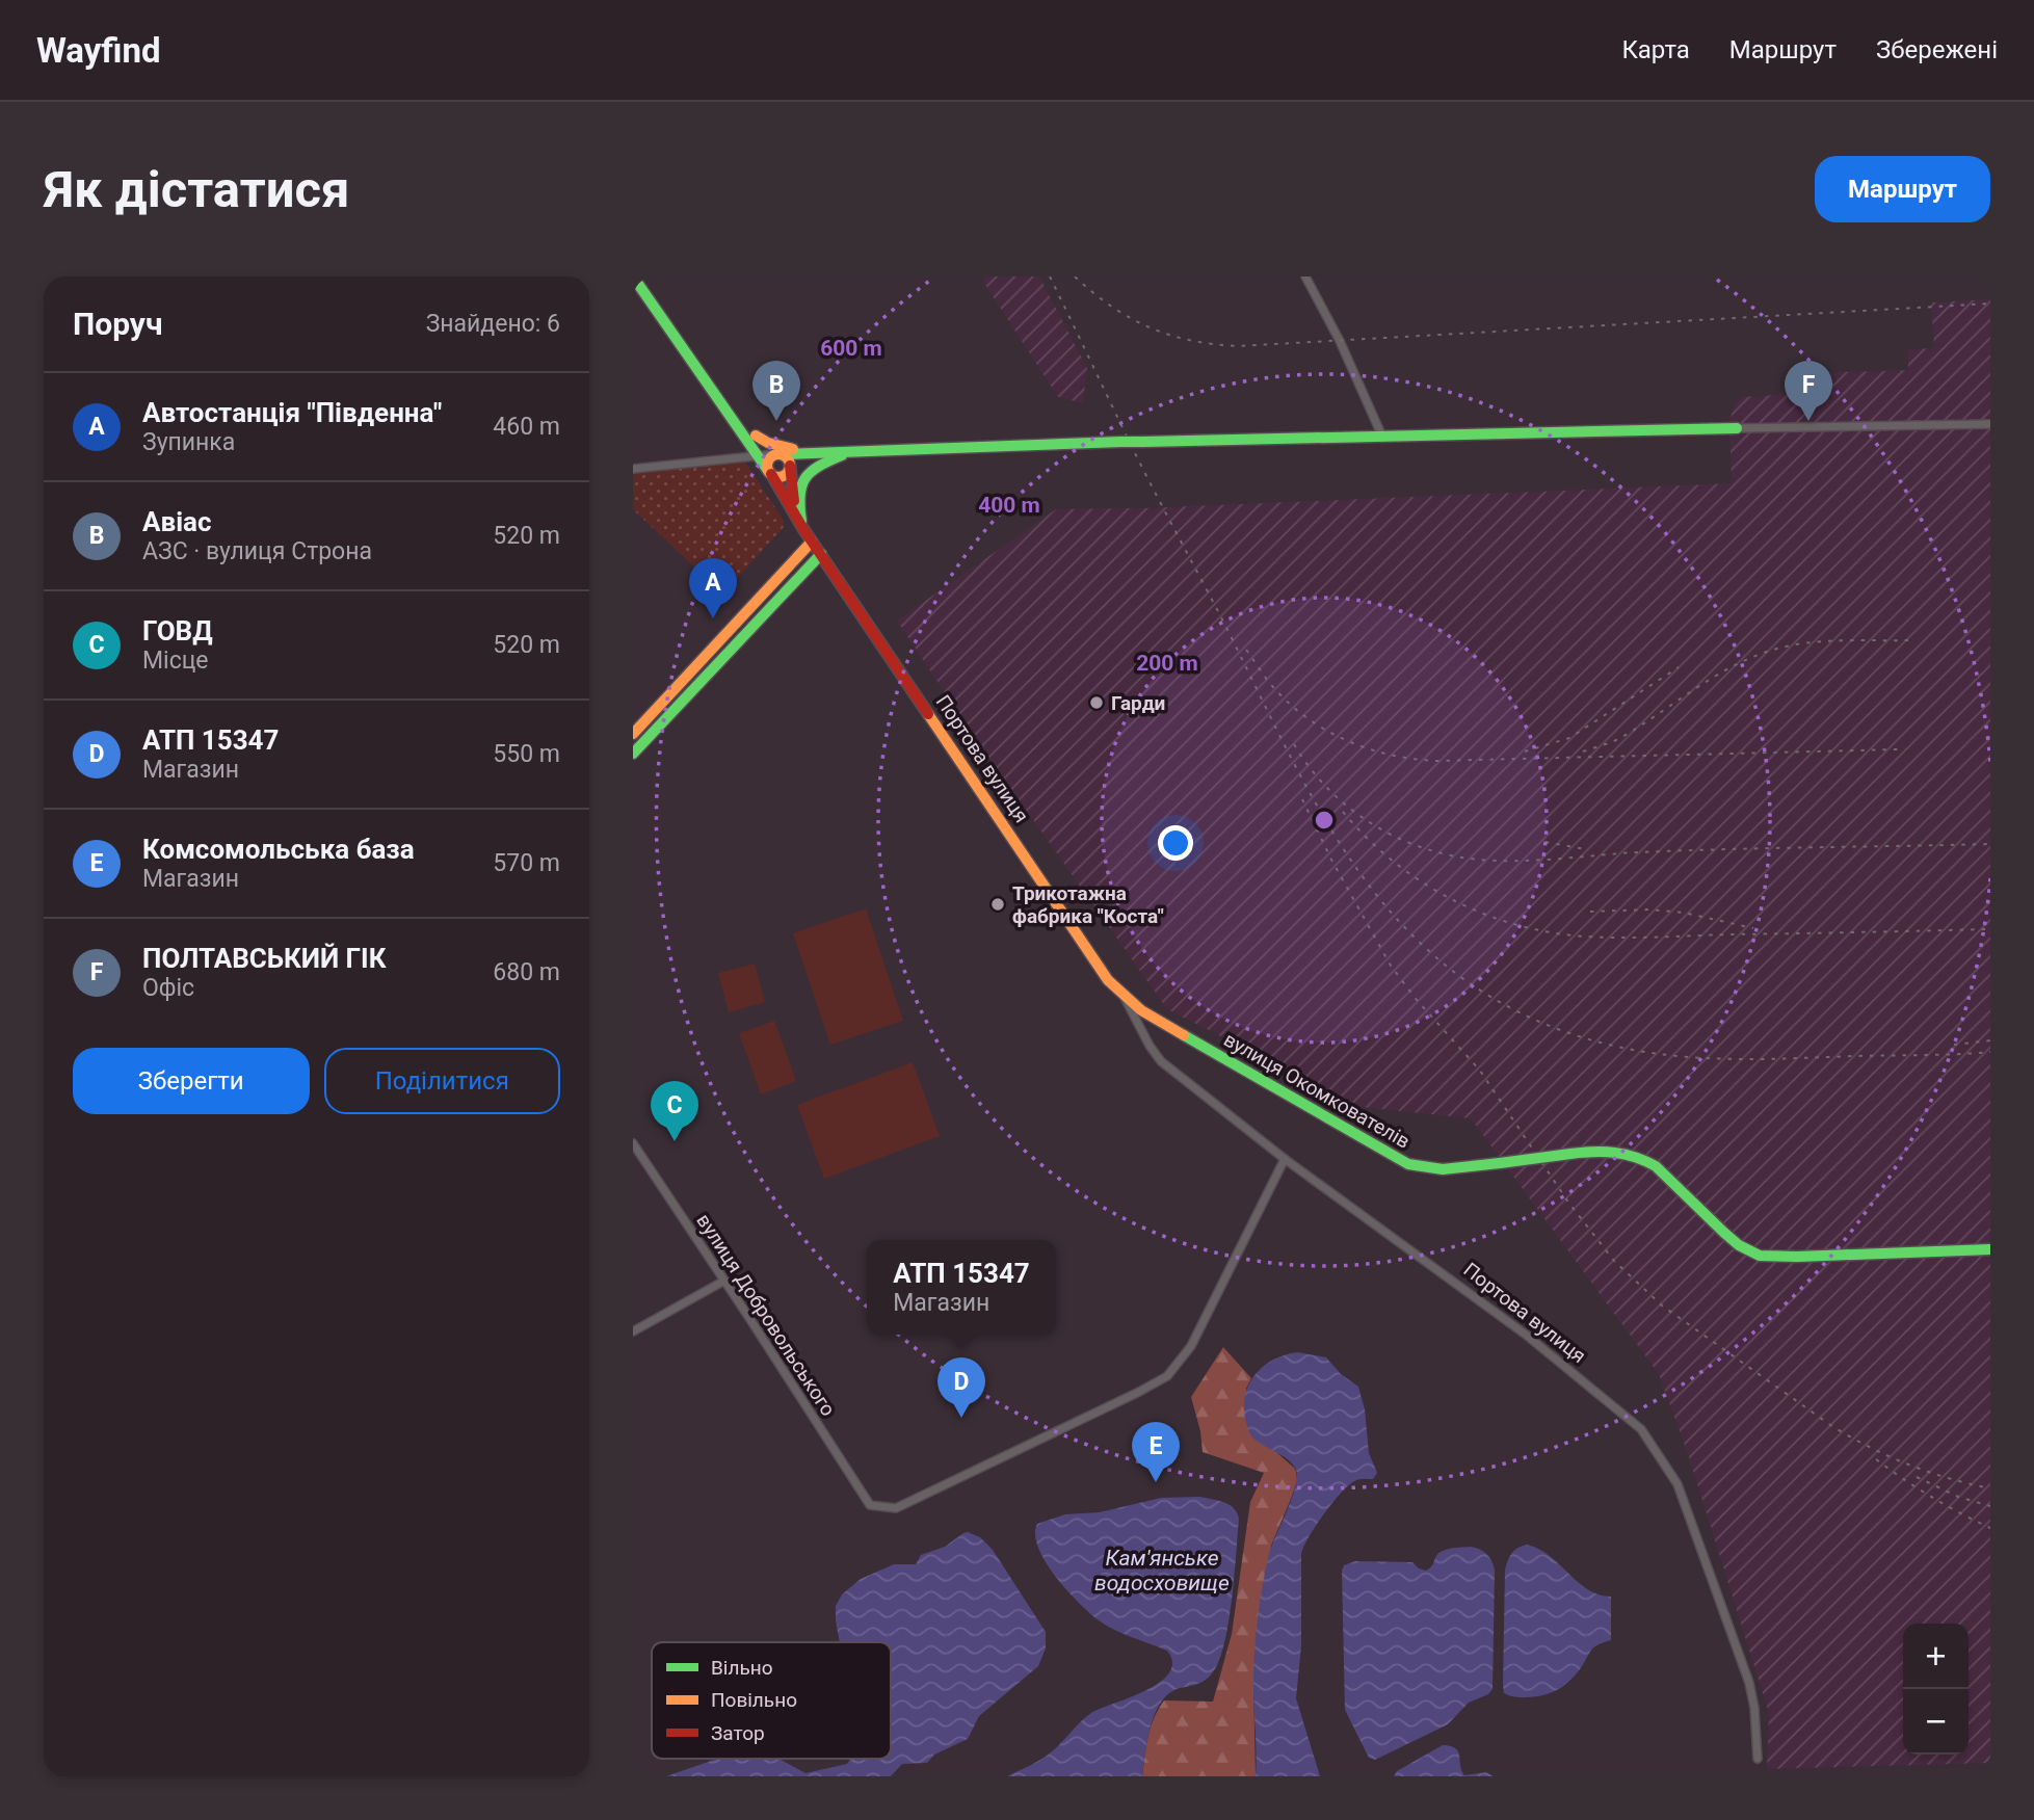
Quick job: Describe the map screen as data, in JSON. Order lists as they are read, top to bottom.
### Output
{
  "streets": {
    "street": ["Портова вулиця", "вулиця Окомкователів", "вулиця Добровольського"]
  },
  "crossings": [
    ["Портова вулиця", "вулиця Окомкователів"],
    ["Портова вулиця", "вулиця Добровольського"]
  ],
  "water": ["Кам'янське водосховище"],
  "places": ["Гарди", "Трикотажна фабрика \"Коста\""],
  "legend": ["Вільно", "Повільно", "Затор"],
  "page": {
    "header": "Wayfind",
    "nav": ["Карта", "Маршрут", "Збережені"],
    "buttons": [
      "Маршрут",
      ["Зберегти", "Поділитися"]
    ],
    "title": "Як дістатися",
    "heading": ["Поруч", "Знайдено: 6"],
    "pins": [
      "B",
      "F",
      "A",
      "C",
      "D",
      "E"
    ],
    "list": [
      {
        "mark": "A",
        "name": "Автостанція \"Південна\"",
        "note": "Зупинка",
        "value": "460 m"
      },
      {
        "mark": "B",
        "name": "Авіас",
        "note": "АЗС · вулиця Строна",
        "value": "520 m"
      },
      {
        "mark": "C",
        "name": "ГОВД",
        "note": "Місце",
        "value": "520 m"
      },
      {
        "mark": "D",
        "name": "АТП 15347",
        "note": "Магазин",
        "value": "550 m"
      },
      {
        "mark": "E",
        "name": "Комсомольська база",
        "note": "Магазин",
        "value": "570 m"
      },
      {
        "mark": "F",
        "name": "ПОЛТАВСЬКИЙ ГІК",
        "note": "Офіс",
        "value": "680 m"
      }
    ],
    "popup": ["АТП 15347", "Магазин"],
    "map_buttons": ["+", "−"]
  },
  "rings": ["600 m", "400 m", "200 m"]
}
